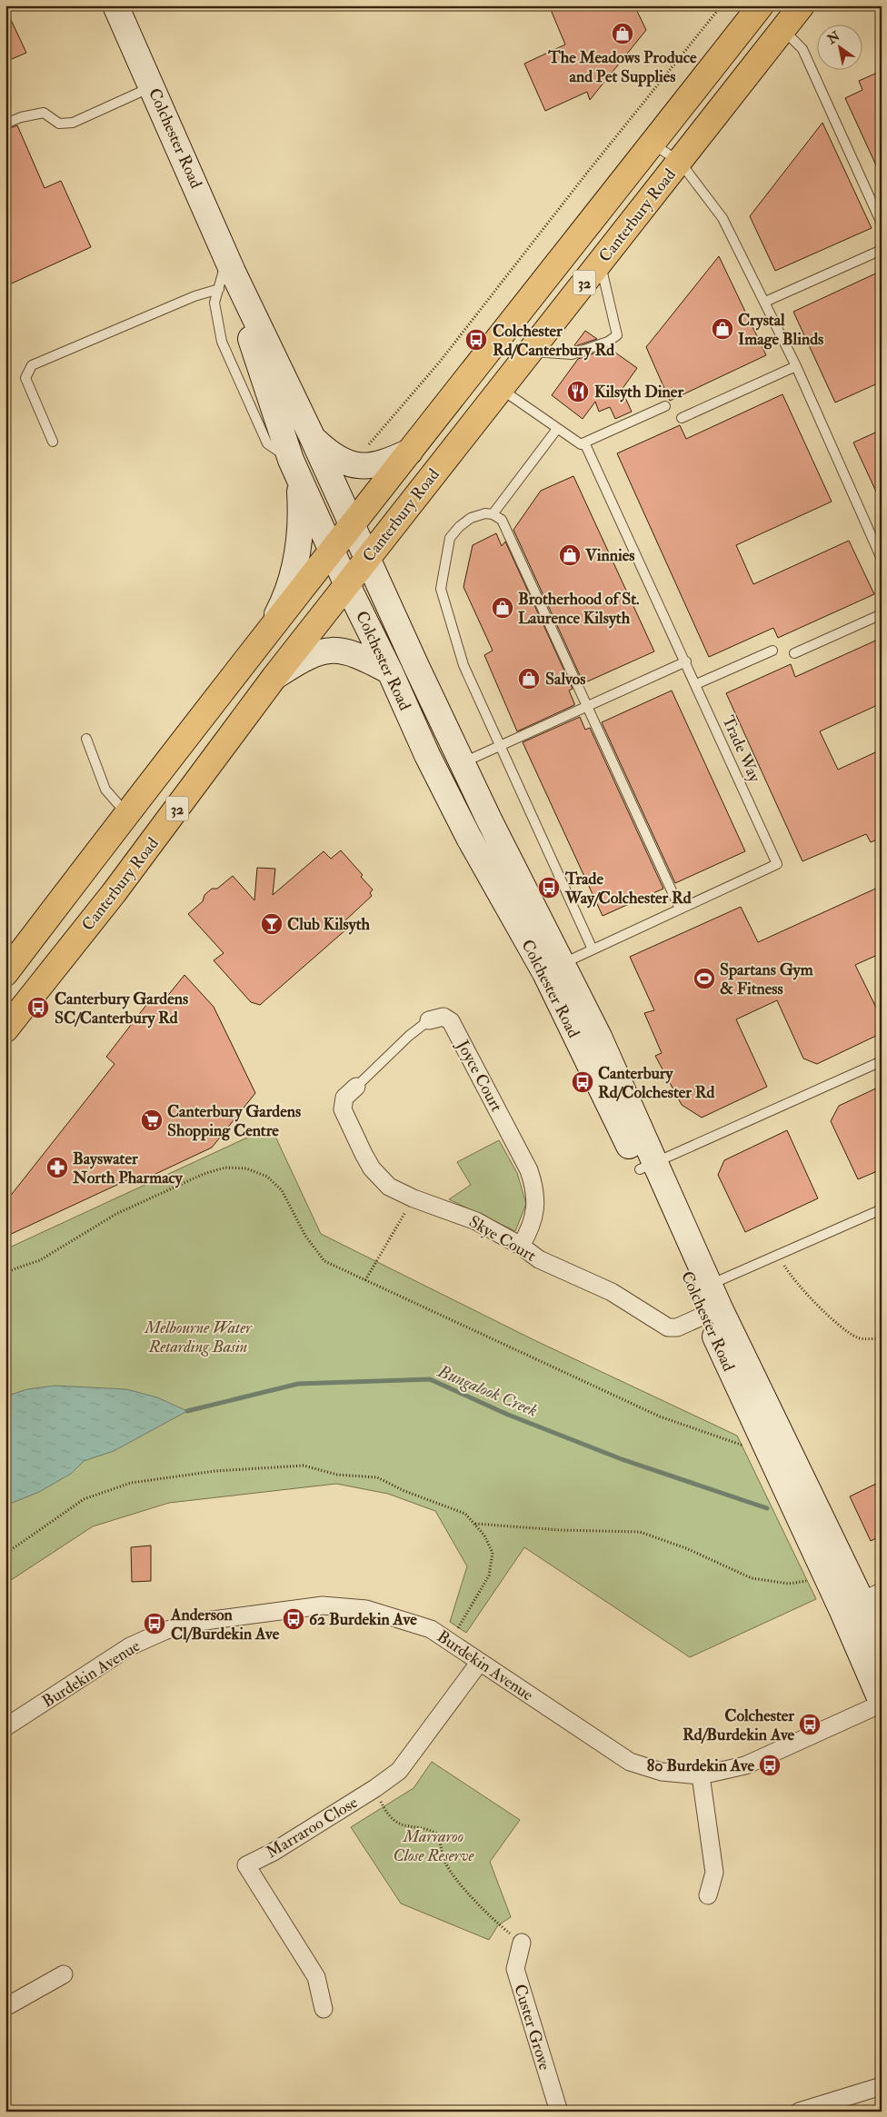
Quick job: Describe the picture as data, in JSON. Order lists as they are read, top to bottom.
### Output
{
  "streets": {
    "main road": ["Colchester Road", "Canterbury Road", "32"],
    "street": [
      "Joyce Court",
      "Skye Court",
      "Burdekin Avenue",
      "Marraroo Close",
      "Custer Grove"
    ],
    "lane": ["Trade Way"]
  },
  "crossings": [
    ["Colchester Road", "Canterbury Road"],
    ["Colchester Road", "Trade Way"],
    ["Colchester Road", "Skye Court"],
    ["Colchester Road", "Burdekin Avenue"],
    ["Joyce Court", "Skye Court"],
    ["Burdekin Avenue", "Marraroo Close"]
  ],
  "water": ["Bungalook Creek"],
  "parks": ["Melbourne Water Retarding Basin", "Marraroo Close Reserve"],
  "places": {
    "shop": [
      "The Meadows Produce and Pet Supplies",
      "Crystal Image Blinds",
      "Vinnies",
      "Brotherhood of St. Laurence Kilsyth",
      "Salvos"
    ],
    "bus stop": [
      "Colchester Rd/Canterbury Rd",
      "Trade Way/Colchester Rd",
      "Canterbury Gardens SC/Canterbury Rd",
      "Canterbury Rd/Colchester Rd",
      "62 Burdekin Ave",
      "Anderson Cl/Burdekin Ave",
      "Colchester Rd/Burdekin Ave",
      "80 Burdekin Ave"
    ],
    "restaurant": ["Kilsyth Diner"],
    "bar": ["Club Kilsyth"],
    "sports": ["Spartans Gym & Fitness"],
    "supermarket": ["Canterbury Gardens Shopping Centre"],
    "pharmacy": ["Bayswater North Pharmacy"]
  },
  "north": "top left"
}
